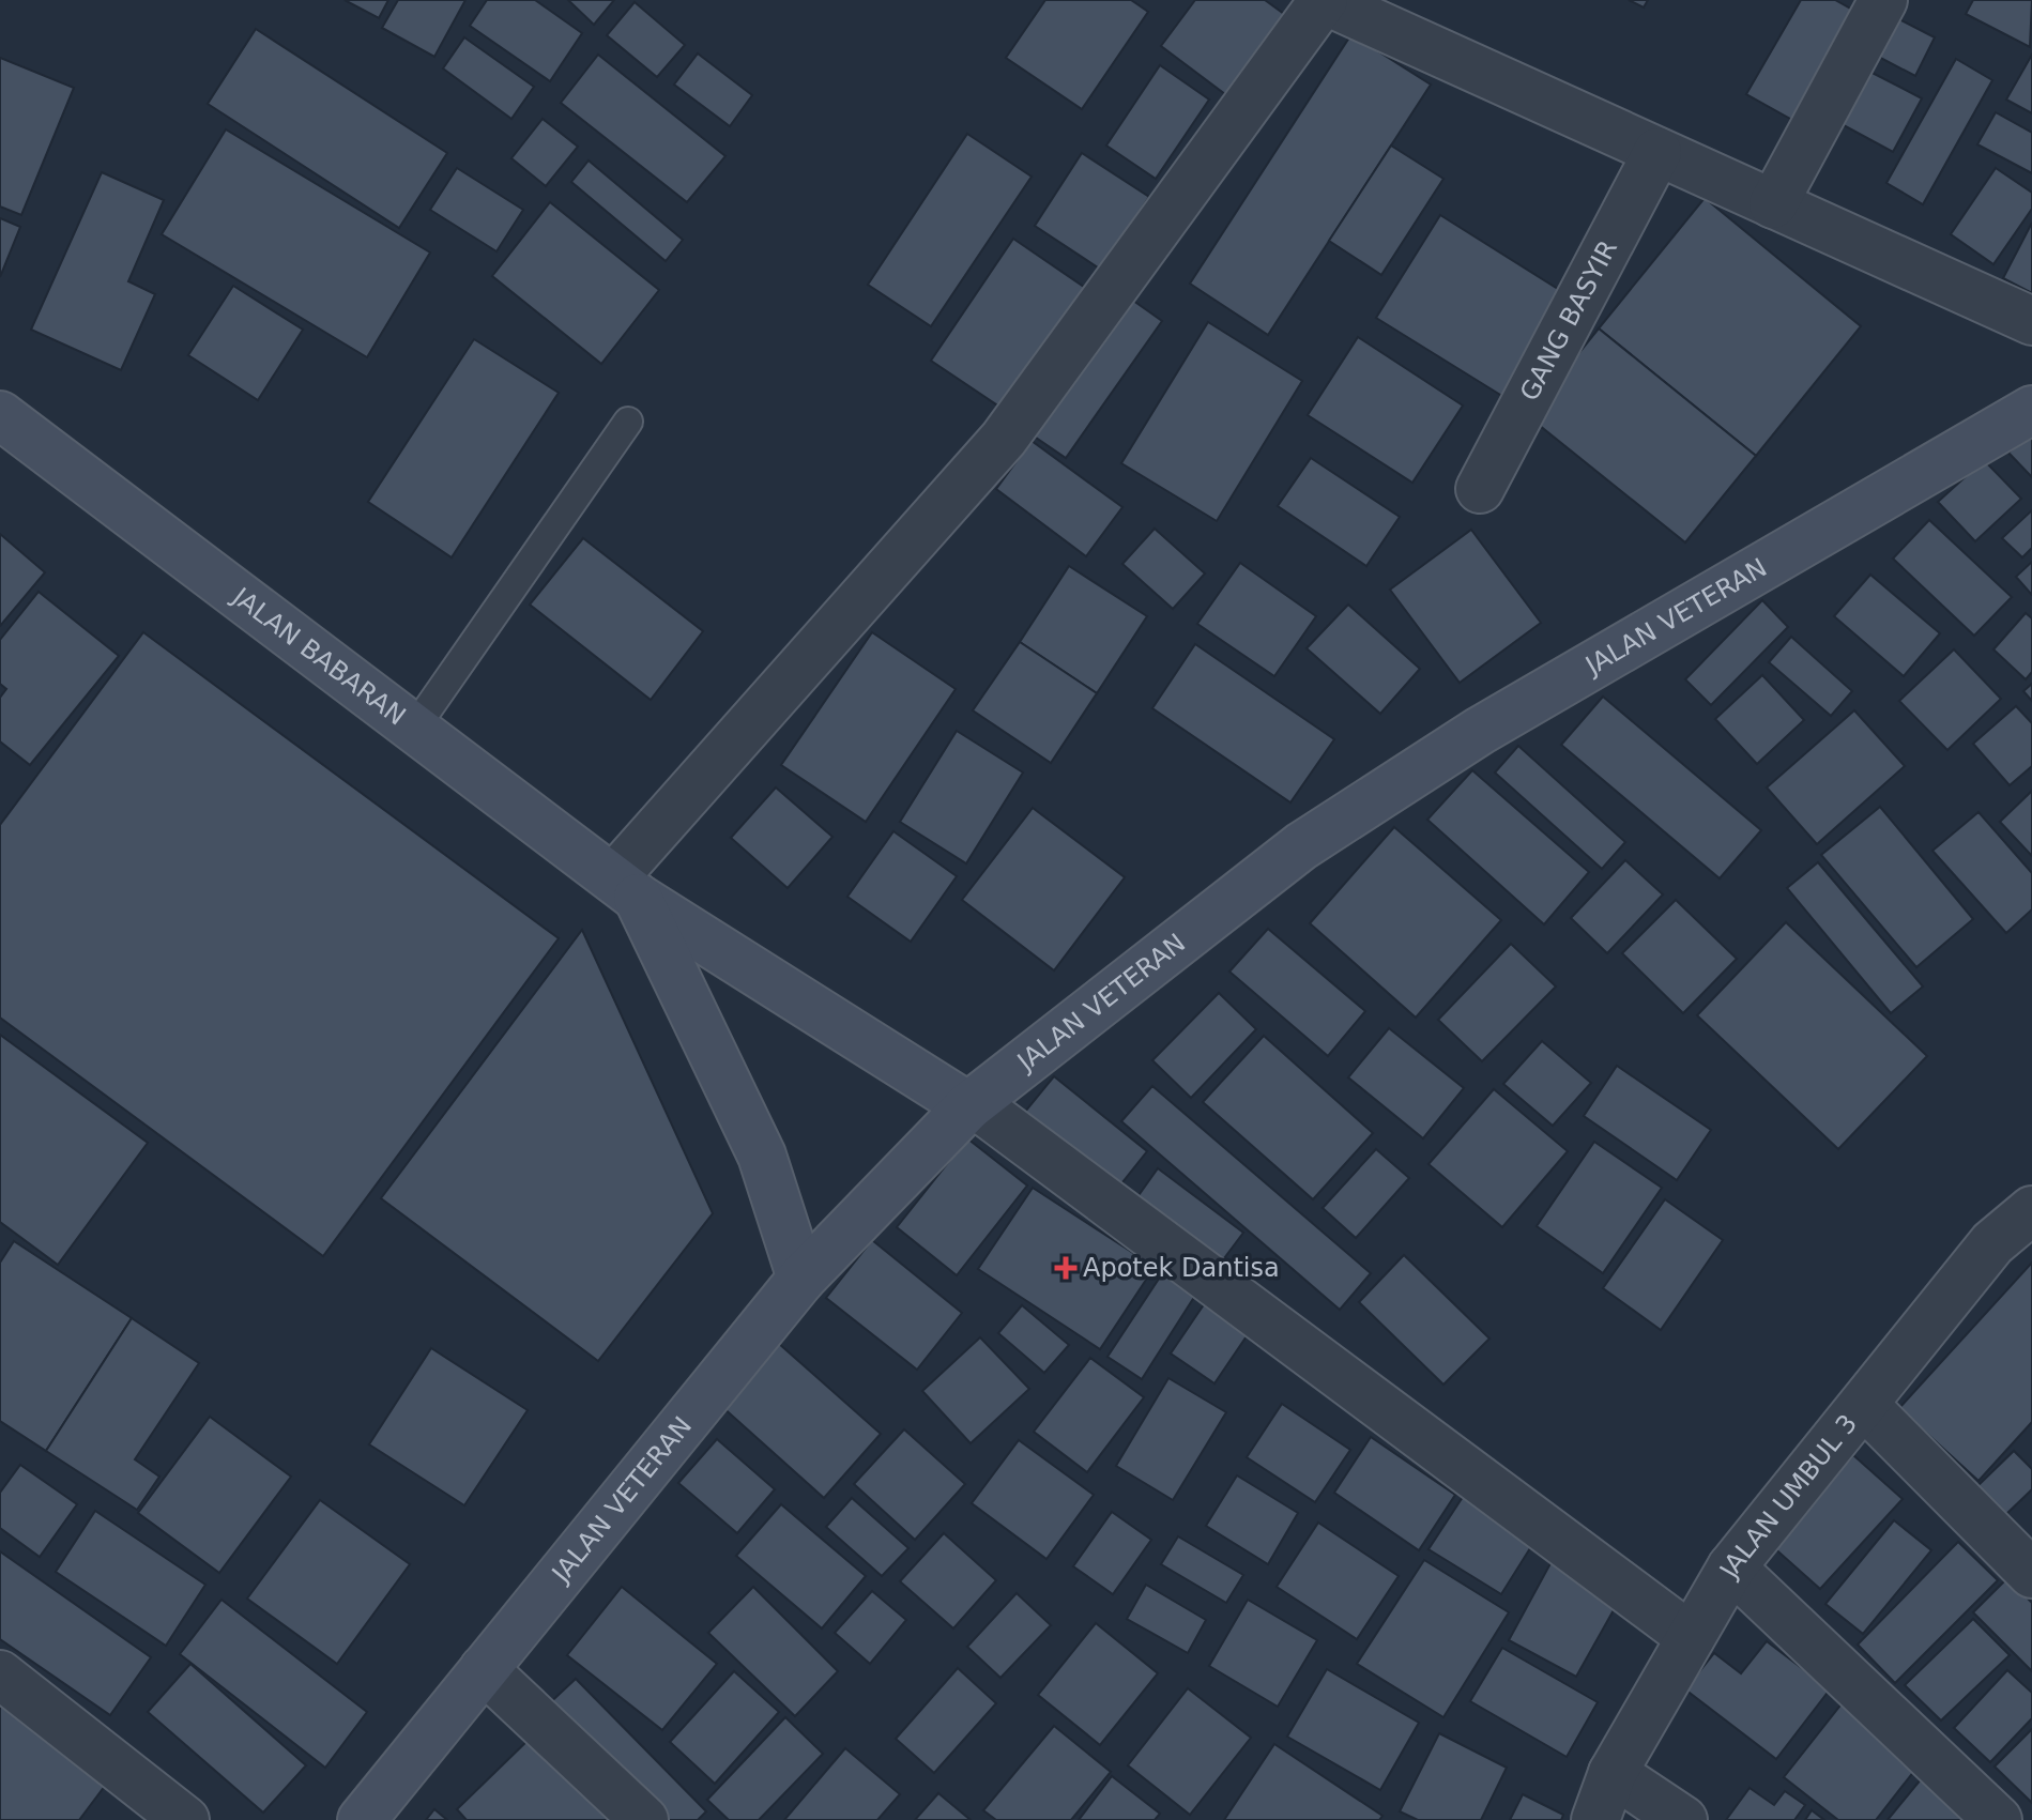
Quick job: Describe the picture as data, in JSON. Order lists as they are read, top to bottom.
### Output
{
  "streets": {
    "main road": ["JALAN VETERAN", "JALAN BABARAN"],
    "street": ["GANG BASYIR", "JALAN UMBUL 3"]
  },
  "crossings": [
    ["JALAN VETERAN", "JALAN BABARAN"]
  ],
  "places": {
    "health": ["Apotek Dantisa"]
  }
}
